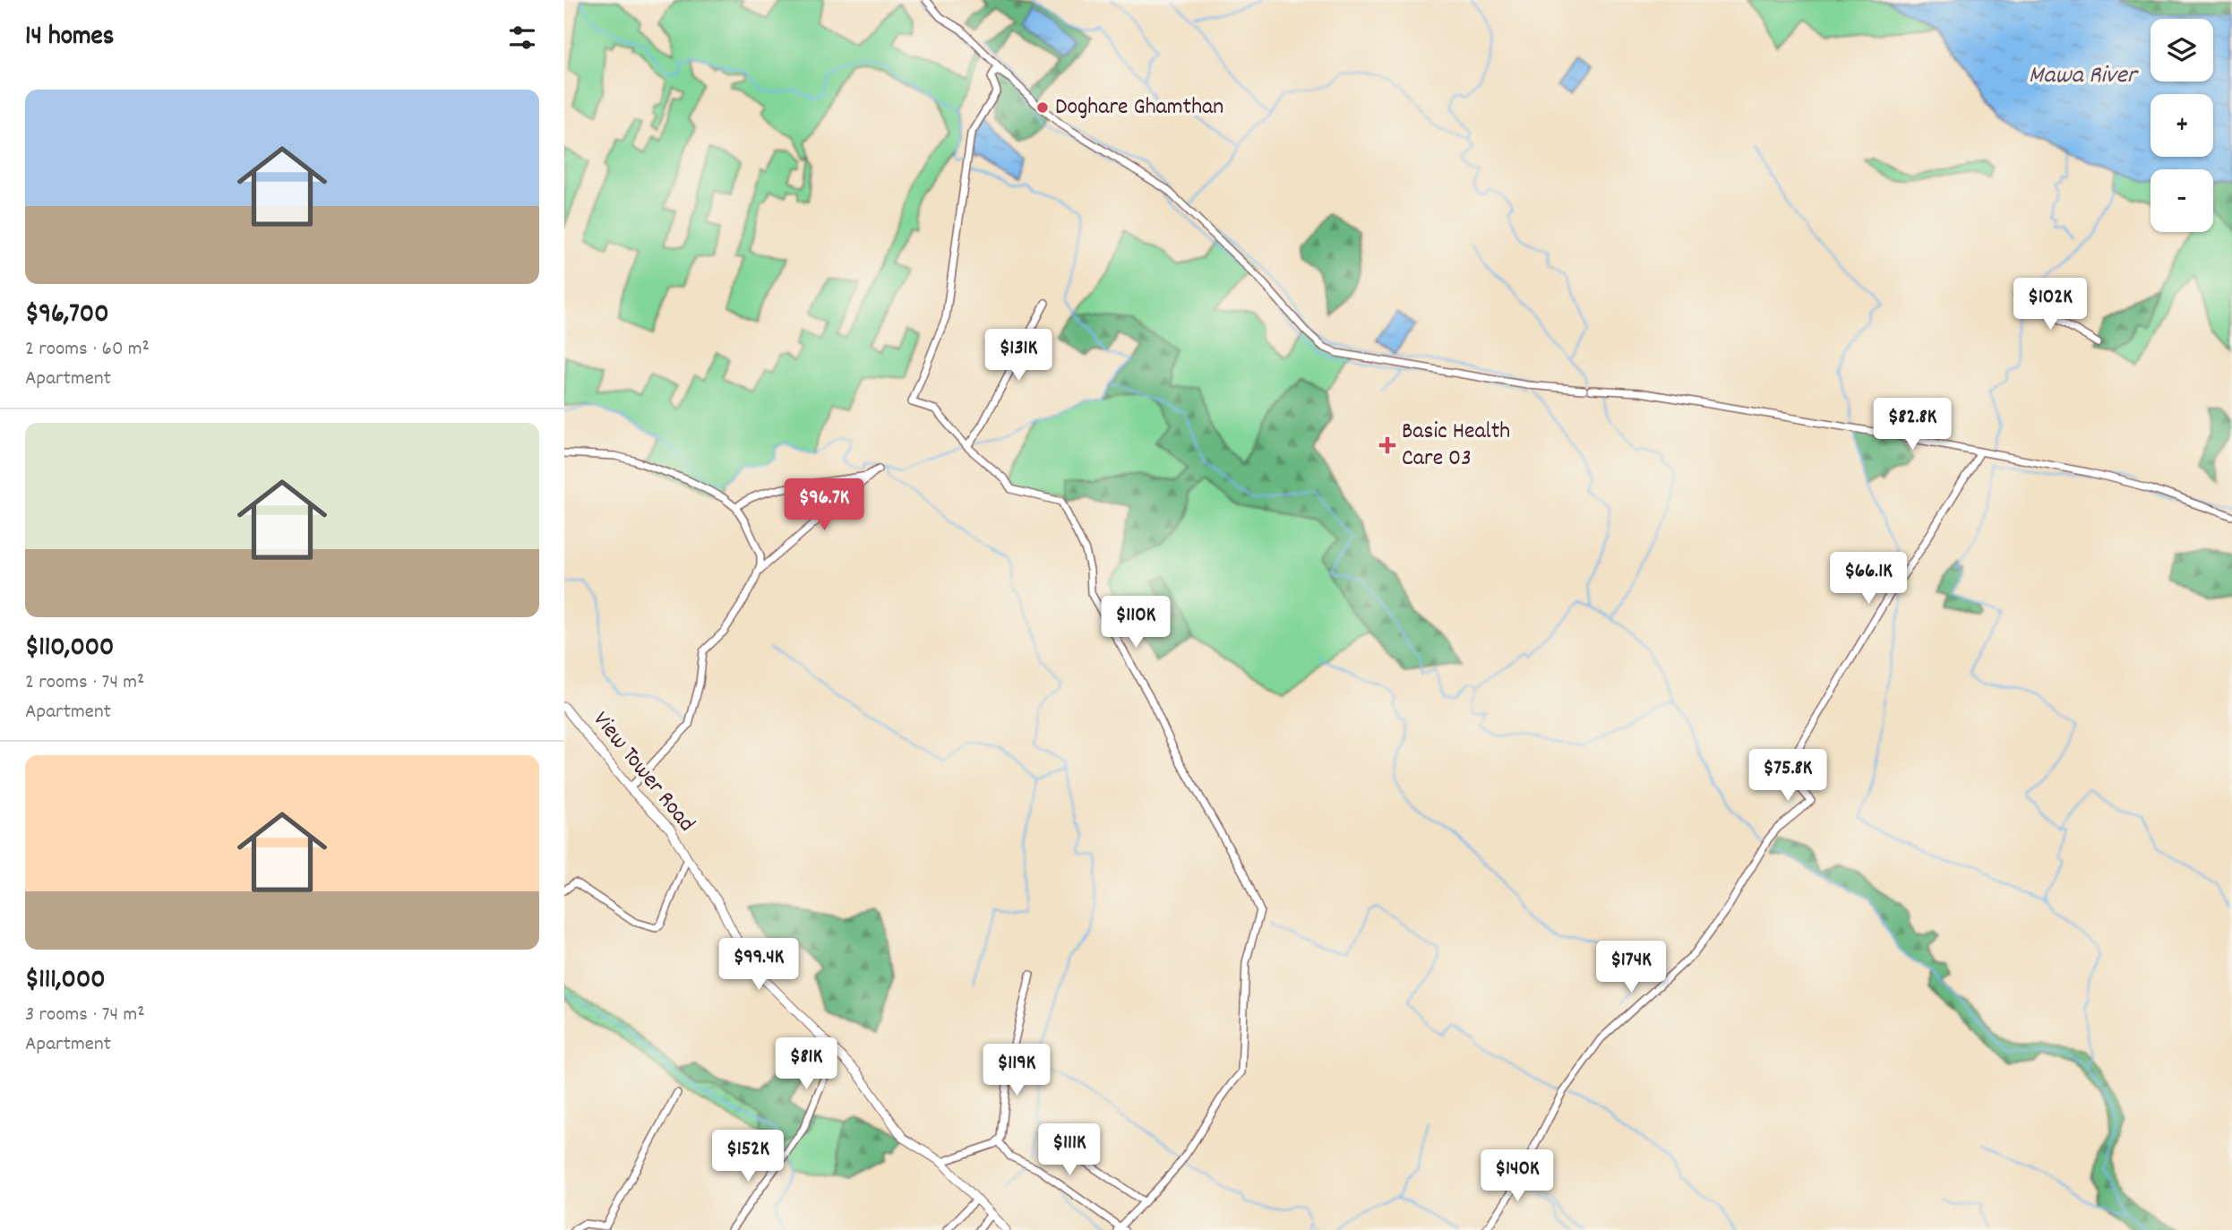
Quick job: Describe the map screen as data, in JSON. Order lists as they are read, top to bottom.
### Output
{
  "streets": {
    "street": ["View Tower Road"]
  },
  "water": ["Mawa River"],
  "places": {
    "other": ["Doghare Ghamthan"],
    "health": ["Basic Health Care 03"]
  },
  "page": {
    "heading": "14 homes",
    "map_buttons": ["+", "−"],
    "list": [
      {
        "name": "$96,700",
        "note": "2 rooms · 60 m² · Apartment"
      },
      {
        "name": "$110,000",
        "note": "2 rooms · 74 m² · Apartment"
      },
      {
        "name": "$111,000",
        "note": "3 rooms · 74 m² · Apartment"
      }
    ],
    "price": [
      "$102K",
      "$131K",
      "$82.8K",
      "$96.7K",
      "$66.1K",
      "$110K",
      "$75.8K",
      "$99.4K",
      "$174K",
      "$81K",
      "$119K",
      "$111K",
      "$152K",
      "$140K"
    ]
  }
}
